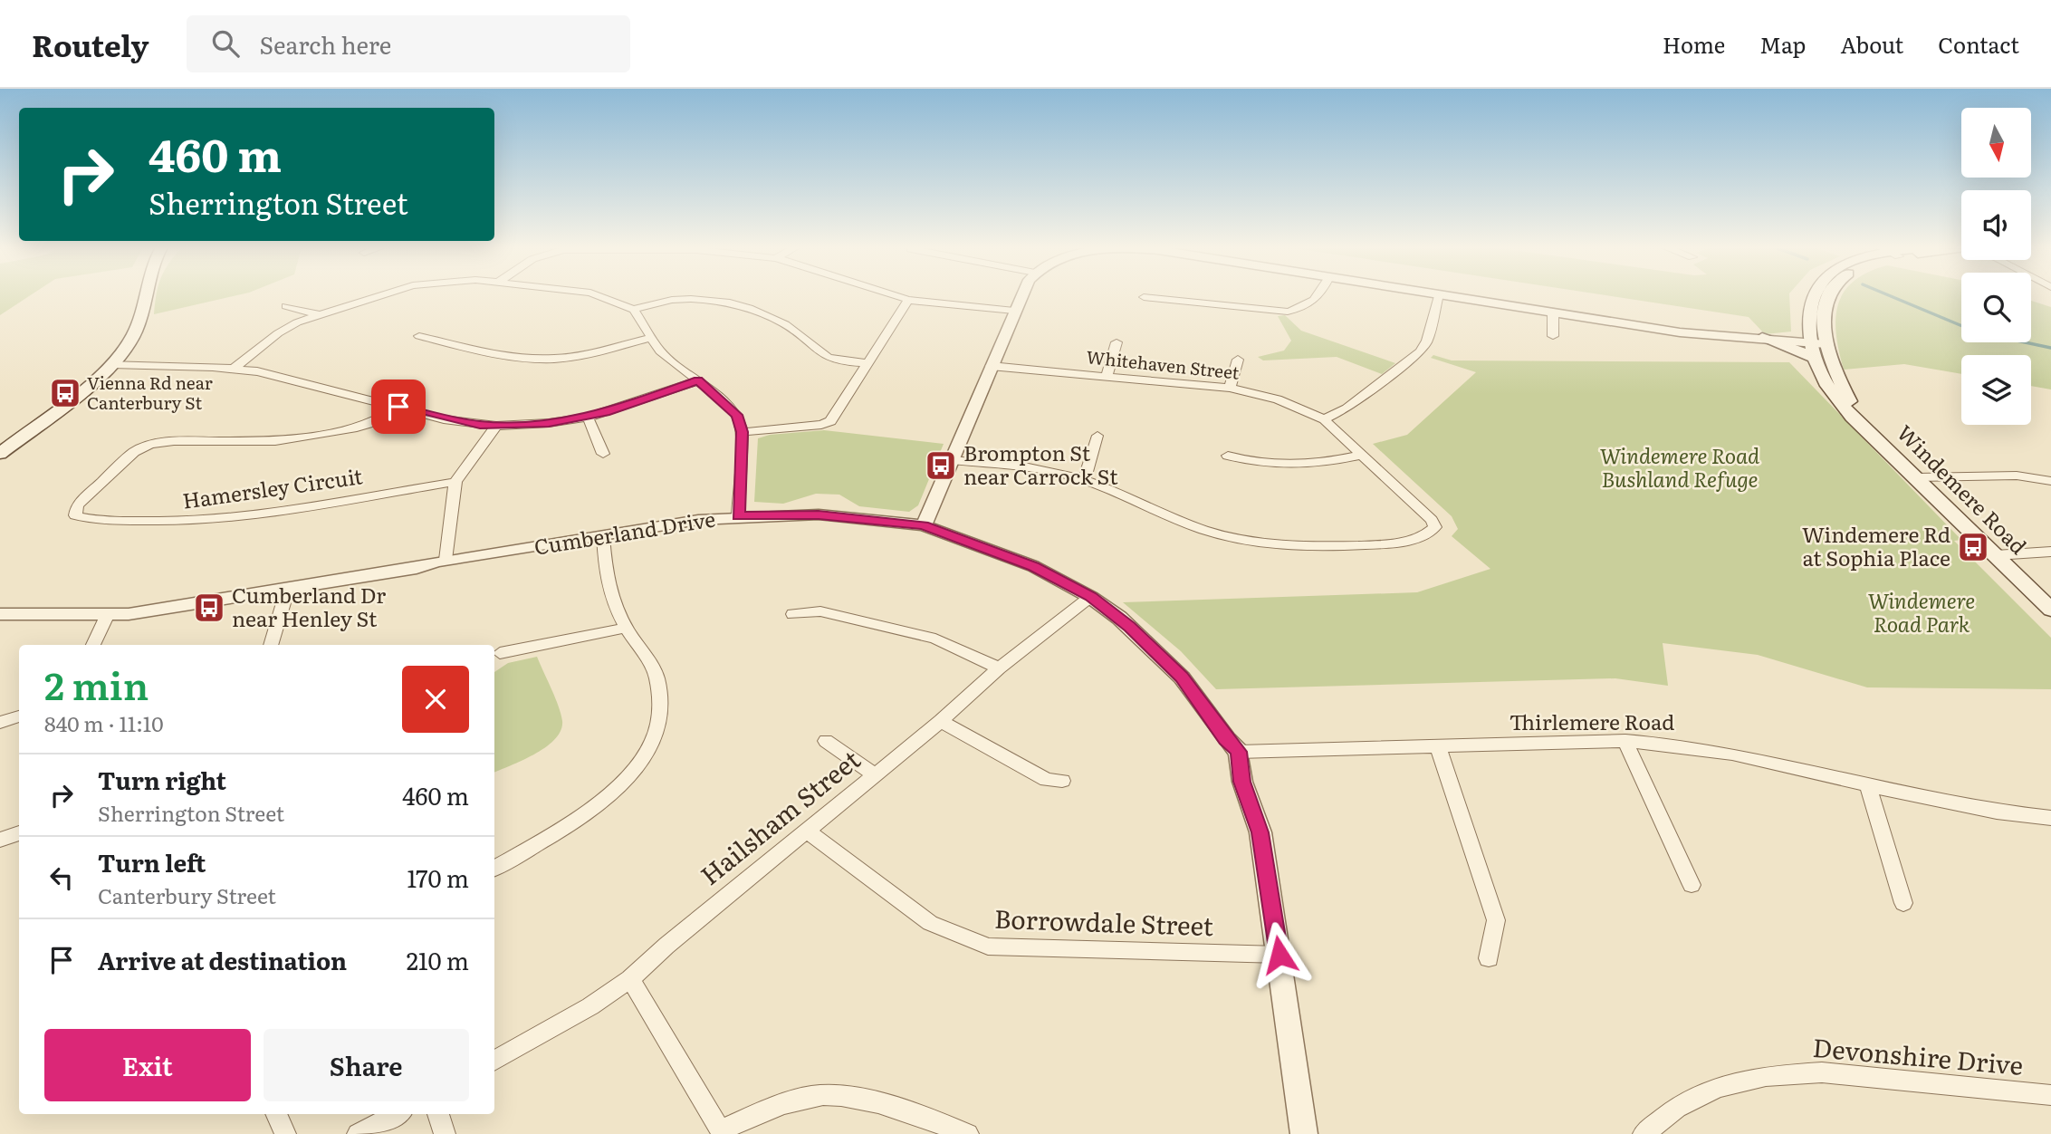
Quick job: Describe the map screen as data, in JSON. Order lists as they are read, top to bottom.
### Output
{
  "streets": {
    "main road": ["Windemere Road"],
    "street": [
      "Whitehaven Street",
      "Hamersley Circuit",
      "Cumberland Drive",
      "Thirlemere Road",
      "Hailsham Street",
      "Borrowdale Street",
      "Devonshire Drive"
    ]
  },
  "crossings": [
    ["Cumberland Drive", "Thirlemere Road"],
    ["Cumberland Drive", "Hailsham Street"],
    ["Hailsham Street", "Borrowdale Street"]
  ],
  "parks": ["Windemere Road Bushland Refuge", "Windemere Road Park"],
  "places": {
    "bus stop": [
      "Vienna Rd near Canterbury St",
      "Brompton St near Carrock St",
      "Windemere Rd at Sophia Place",
      "Cumberland Dr near Henley St"
    ]
  },
  "north": "bottom",
  "page": {
    "header": "Routely",
    "search": "Search here",
    "nav": [
      "Home",
      "Map",
      "About",
      "Contact"
    ],
    "turn": ["460 m", "Sherrington Street"],
    "heading": ["2 min", "840 m · 11:10"],
    "list": [
      {
        "name": "Turn right",
        "note": "Sherrington Street",
        "value": "460 m"
      },
      {
        "name": "Turn left",
        "note": "Canterbury Street",
        "value": "170 m"
      },
      {
        "name": "Arrive at destination",
        "value": "210 m"
      }
    ],
    "buttons": ["Exit", "Share"]
  }
}
